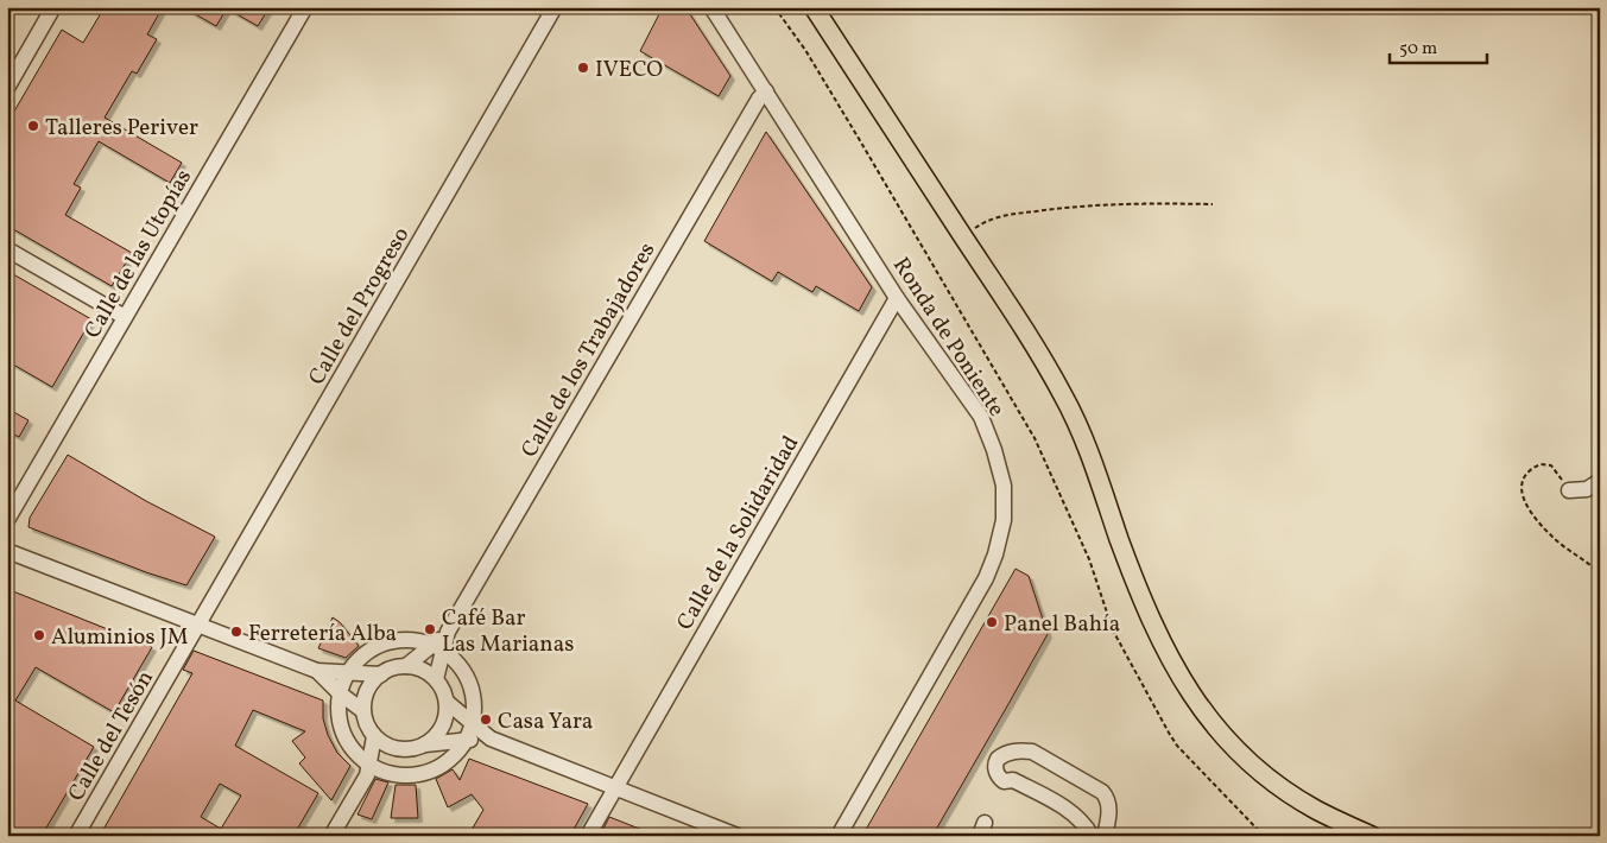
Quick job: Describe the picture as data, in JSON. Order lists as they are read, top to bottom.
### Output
{
  "streets": {
    "street": [
      "Calle de las Utopías",
      "Calle del Progreso",
      "Ronda de Poniente",
      "Calle de los Trabajadores",
      "Calle de la Solidaridad",
      "Calle del Tesón"
    ]
  },
  "crossings": [
    ["Calle del Progreso", "Calle del Tesón"],
    ["Ronda de Poniente", "Calle de los Trabajadores"],
    ["Ronda de Poniente", "Calle de la Solidaridad"]
  ],
  "places": [
    "IVECO",
    "Talleres Periver",
    "Panel Bahía",
    "Café Bar Las Marianas",
    "Ferretería Alba",
    "Aluminios JM",
    "Casa Yara"
  ],
  "scale_bar": "50 m"
}
